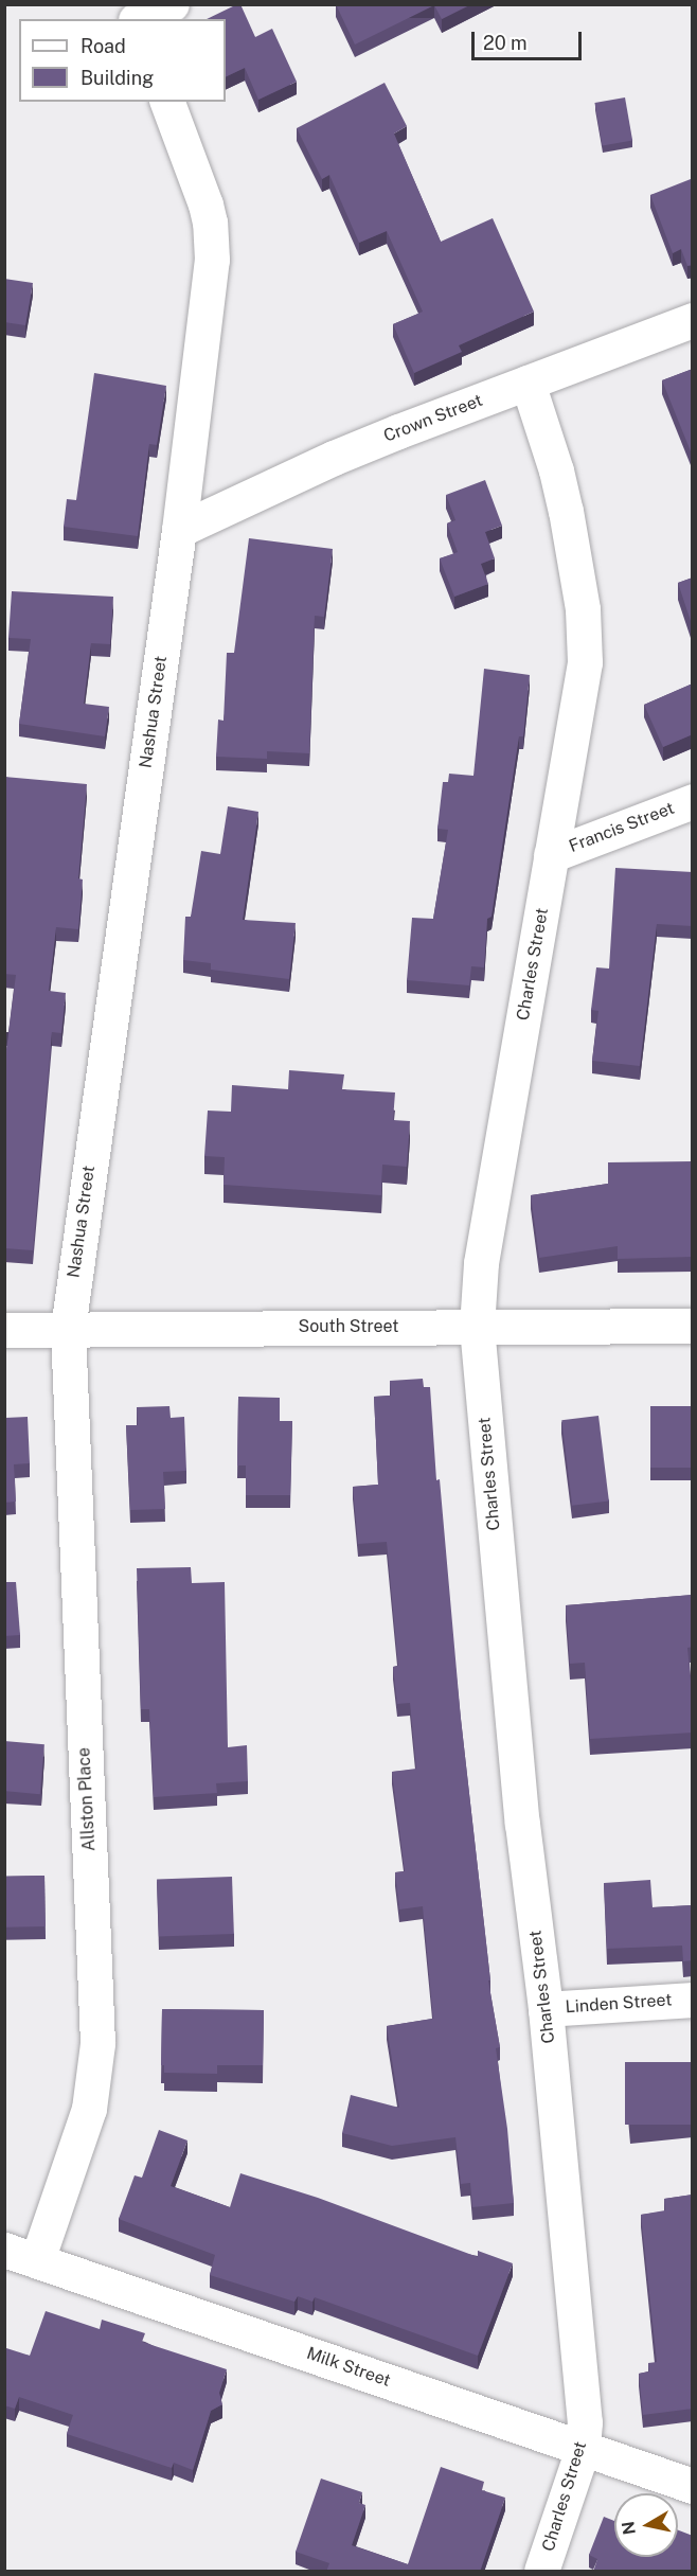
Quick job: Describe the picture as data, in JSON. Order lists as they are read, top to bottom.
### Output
{
  "streets": {
    "street": [
      "Crown Street",
      "Nashua Street",
      "Francis Street",
      "Charles Street",
      "South Street",
      "Allston Place",
      "Linden Street",
      "Milk Street"
    ]
  },
  "crossings": [
    ["Crown Street", "Nashua Street"],
    ["Crown Street", "Charles Street"],
    ["Nashua Street", "South Street"],
    ["Nashua Street", "Allston Place"],
    ["Francis Street", "Charles Street"],
    ["Charles Street", "South Street"],
    ["Charles Street", "Linden Street"],
    ["Charles Street", "Milk Street"],
    ["South Street", "Allston Place"],
    ["Allston Place", "Milk Street"]
  ],
  "legend": ["Road", "Building"],
  "scale_bar": "20 m",
  "north": "left"
}
